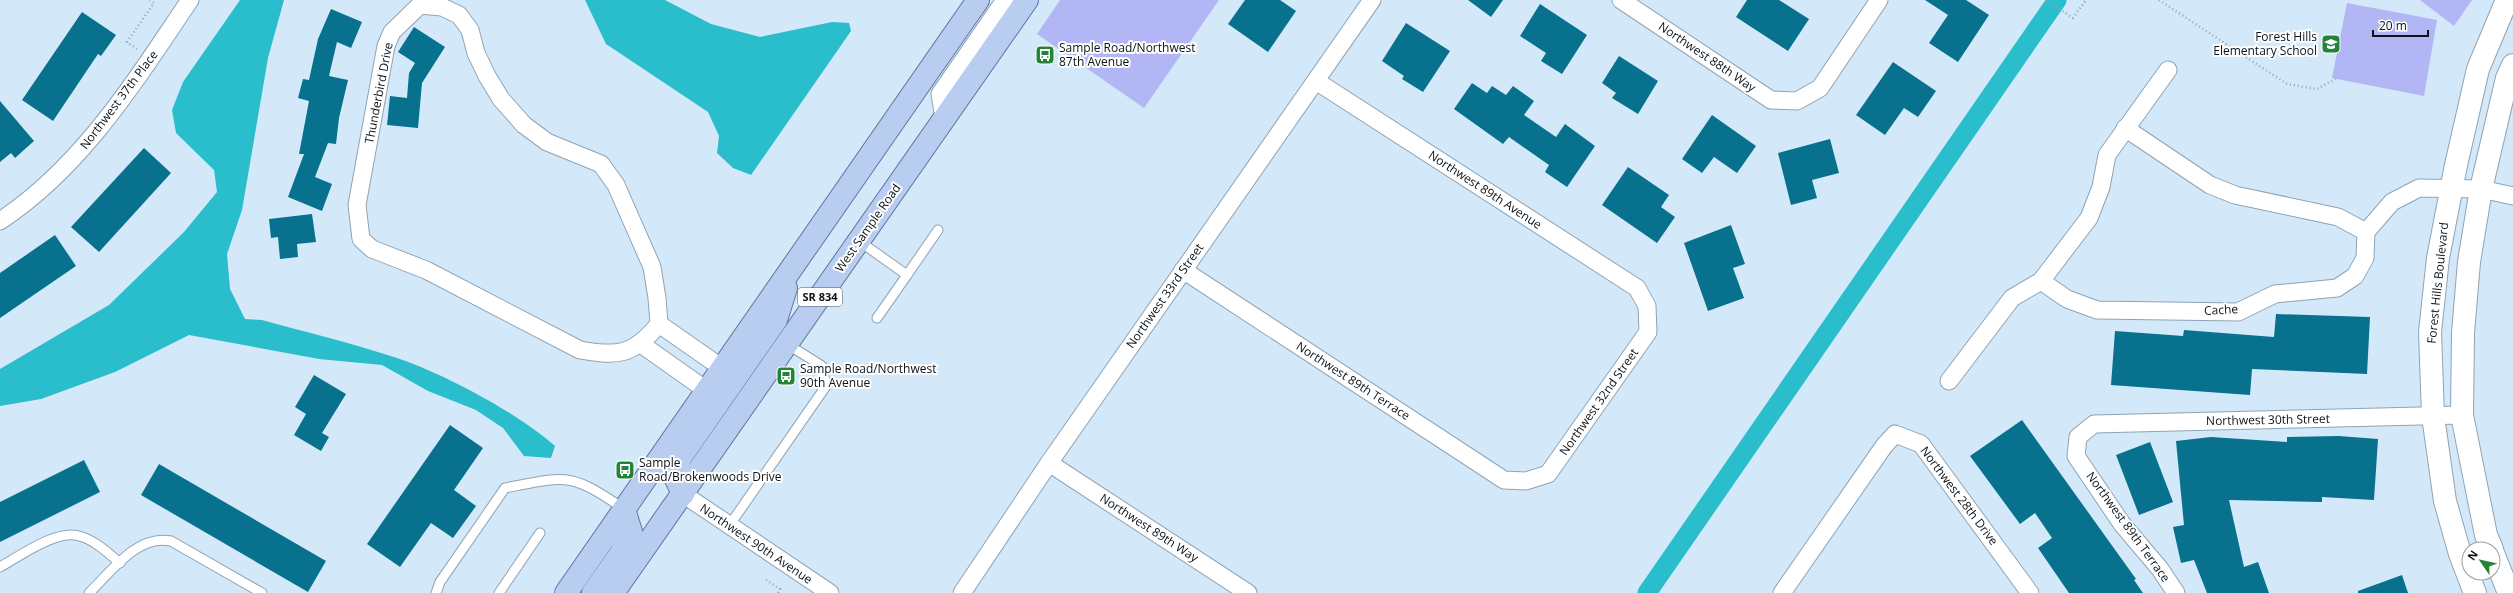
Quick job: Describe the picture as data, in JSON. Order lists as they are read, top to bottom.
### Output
{
  "streets": {
    "main road": ["West Sample Road", "SR 834"],
    "street": [
      "Northwest 88th Way",
      "Thunderbird Drive",
      "Northwest 37th Place",
      "Northwest 89th Avenue",
      "Forest Hills Boulevard",
      "Northwest 33rd Street",
      "Cache",
      "Northwest 89th Terrace",
      "Northwest 32nd Street",
      "Northwest 30th Street",
      "Northwest 28th Drive",
      "Northwest 89th Way",
      "Northwest 90th Avenue"
    ]
  },
  "crossings": [
    ["Northwest 89th Avenue", "Northwest 33rd Street"],
    ["Northwest 89th Avenue", "Northwest 32nd Street"],
    ["West Sample Road", "Northwest 90th Avenue"],
    ["Forest Hills Boulevard", "Northwest 30th Street"],
    ["Northwest 33rd Street", "Northwest 89th Terrace"],
    ["Northwest 33rd Street", "Northwest 89th Way"],
    ["Northwest 89th Terrace", "Northwest 32nd Street"],
    ["Northwest 89th Terrace", "Northwest 30th Street"]
  ],
  "places": {
    "school or university": ["Forest Hills Elementary School"],
    "bus stop": ["Sample Road/Northwest 87th Avenue", "Sample Road/Northwest 90th Avenue", "Sample Road/Brokenwoods Drive"]
  },
  "scale_bar": "20 m",
  "north": "top left"
}
